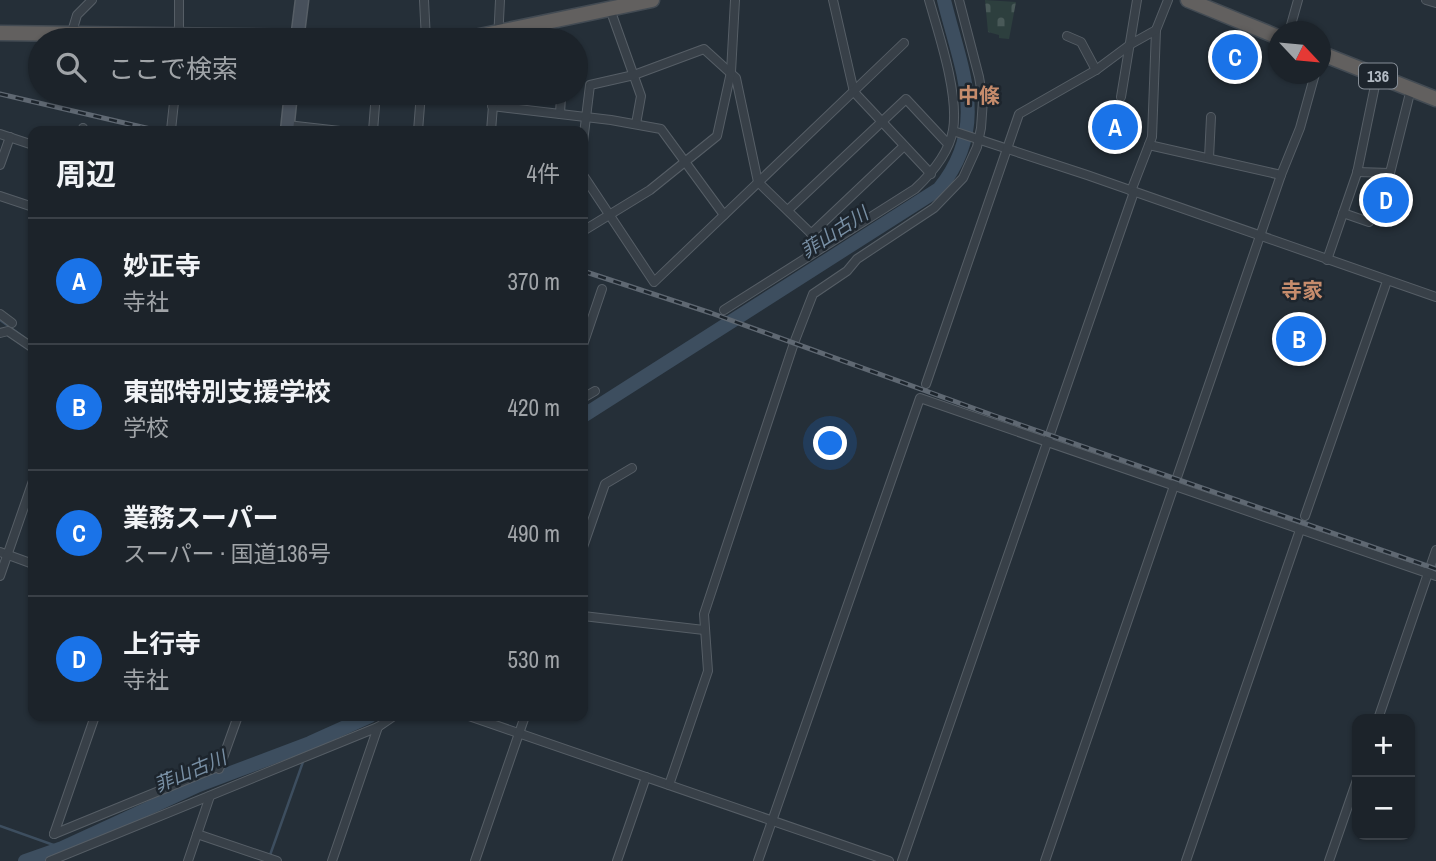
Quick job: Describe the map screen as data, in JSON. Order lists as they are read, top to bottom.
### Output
{
  "streets": {
    "highway": ["136"]
  },
  "districts": ["中條", "寺家"],
  "water": ["菲山古川"],
  "north": "bottom right",
  "page": {
    "search": "ここで検索",
    "pins": [
      "C",
      "A",
      "D",
      "B"
    ],
    "heading": ["周辺", "4件"],
    "list": [
      {
        "mark": "A",
        "name": "妙正寺",
        "note": "寺社",
        "value": "370 m"
      },
      {
        "mark": "B",
        "name": "東部特別支援学校",
        "note": "学校",
        "value": "420 m"
      },
      {
        "mark": "C",
        "name": "業務スーパー",
        "note": "スーパー · 国道136号",
        "value": "490 m"
      },
      {
        "mark": "D",
        "name": "上行寺",
        "note": "寺社",
        "value": "530 m"
      }
    ],
    "map_buttons": ["+", "−"]
  }
}
